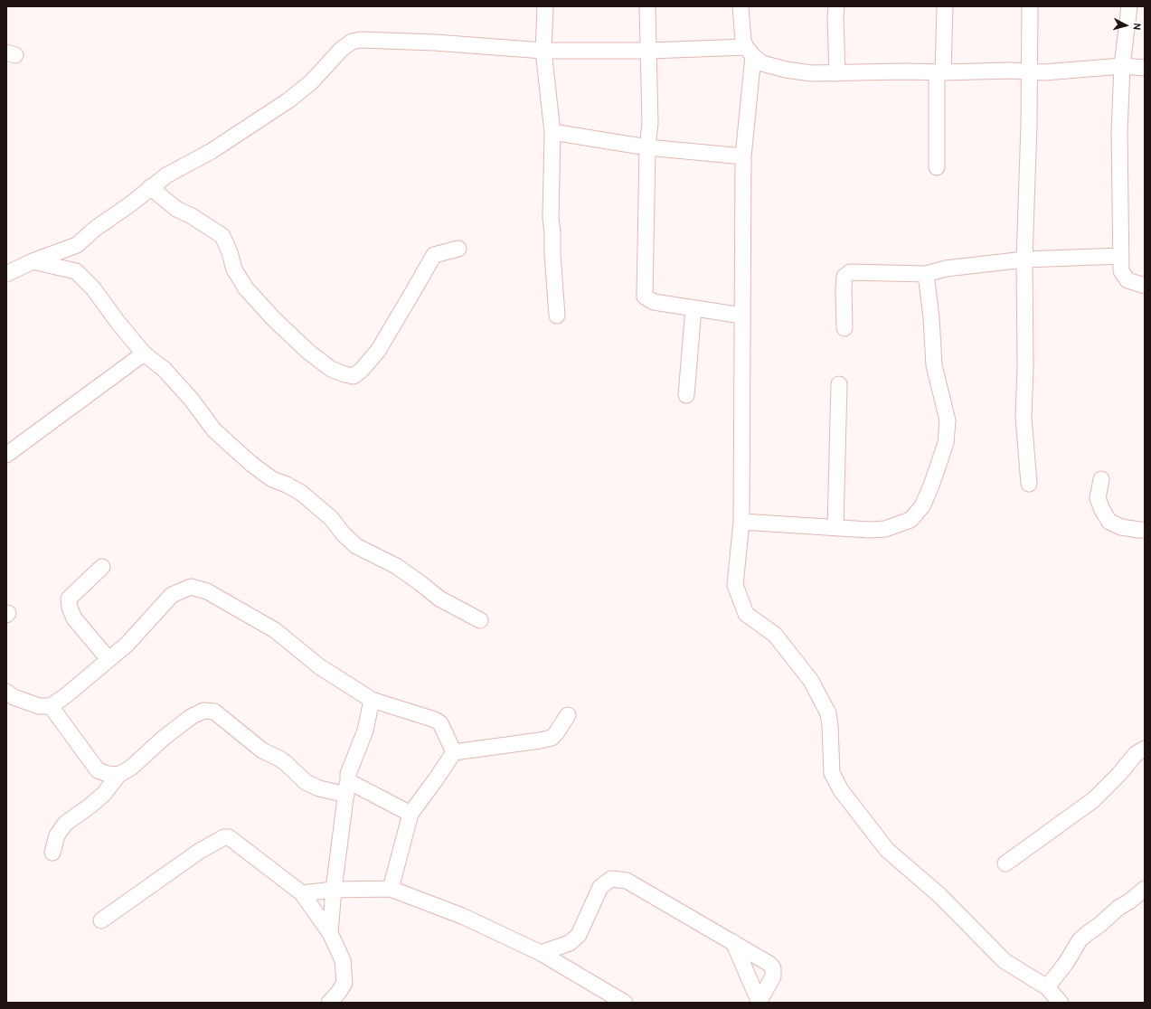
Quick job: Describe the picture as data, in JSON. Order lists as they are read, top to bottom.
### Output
{
  "north": "right"
}
